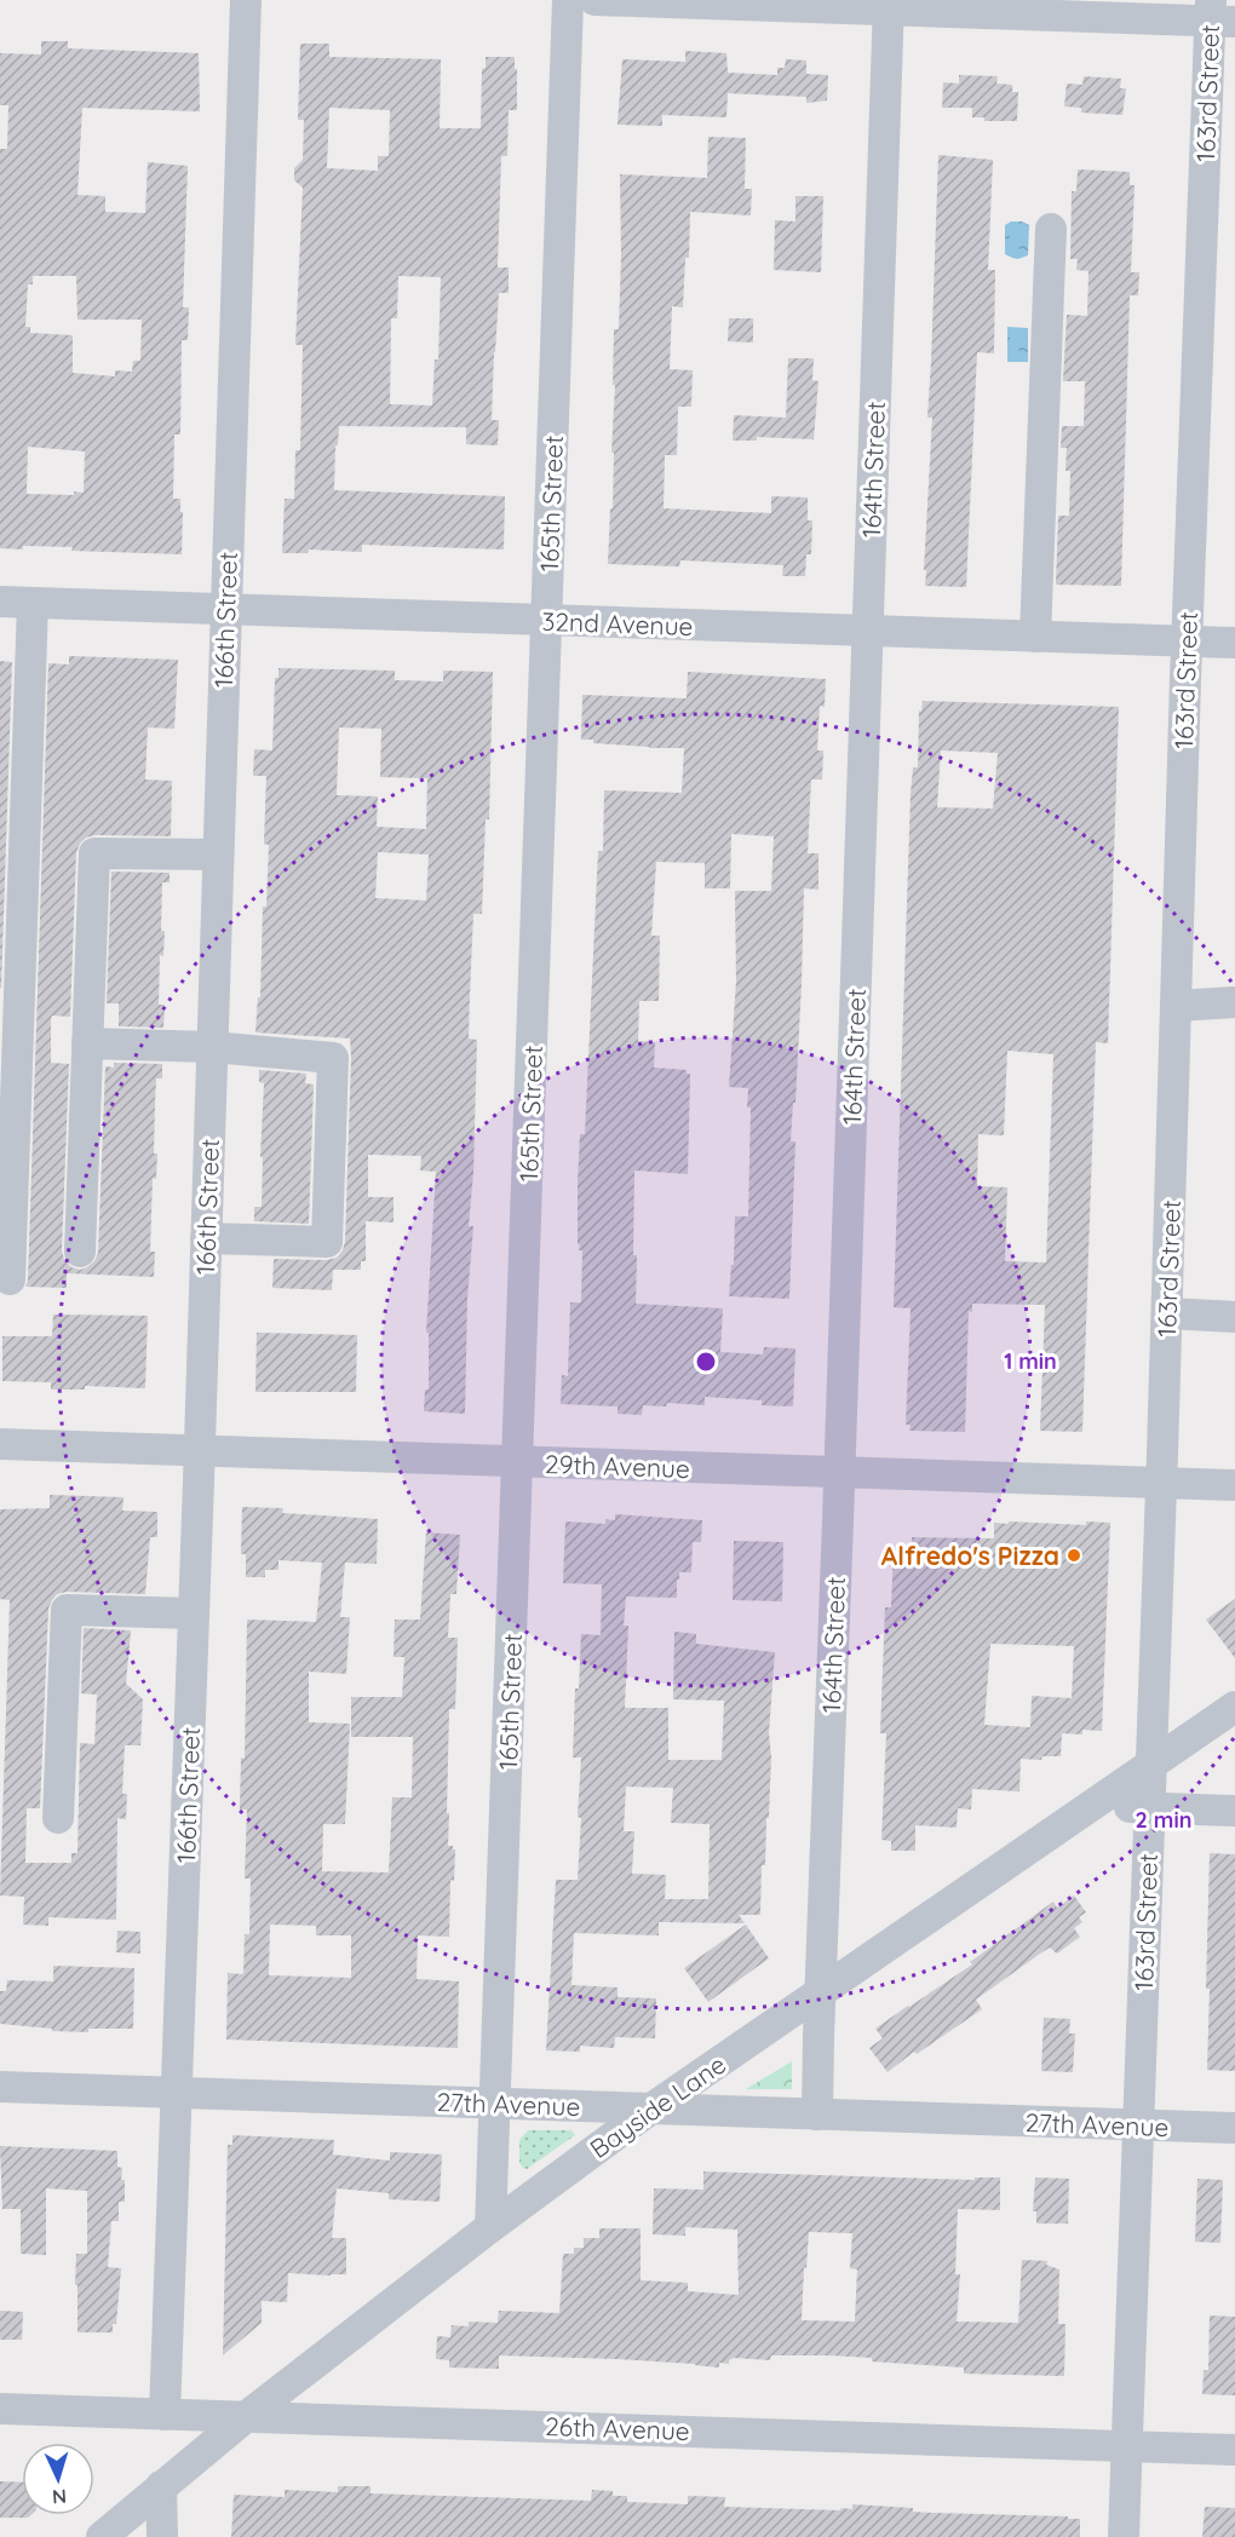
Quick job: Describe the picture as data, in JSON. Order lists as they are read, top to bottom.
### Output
{
  "streets": {
    "street": [
      "163rd Street",
      "164th Street",
      "165th Street",
      "166th Street",
      "32nd Avenue",
      "29th Avenue",
      "27th Avenue",
      "Bayside Lane",
      "26th Avenue"
    ]
  },
  "crossings": [
    ["163rd Street", "32nd Avenue"],
    ["163rd Street", "29th Avenue"],
    ["163rd Street", "27th Avenue"],
    ["163rd Street", "Bayside Lane"],
    ["163rd Street", "26th Avenue"],
    ["164th Street", "32nd Avenue"],
    ["164th Street", "29th Avenue"],
    ["164th Street", "27th Avenue"],
    ["164th Street", "Bayside Lane"],
    ["165th Street", "32nd Avenue"],
    ["165th Street", "29th Avenue"],
    ["165th Street", "27th Avenue"],
    ["165th Street", "Bayside Lane"],
    ["166th Street", "32nd Avenue"],
    ["166th Street", "29th Avenue"],
    ["166th Street", "27th Avenue"],
    ["166th Street", "26th Avenue"],
    ["27th Avenue", "Bayside Lane"],
    ["Bayside Lane", "26th Avenue"]
  ],
  "places": ["Alfredo's Pizza"],
  "north": "bottom",
  "rings": ["1 min", "2 min"]
}
